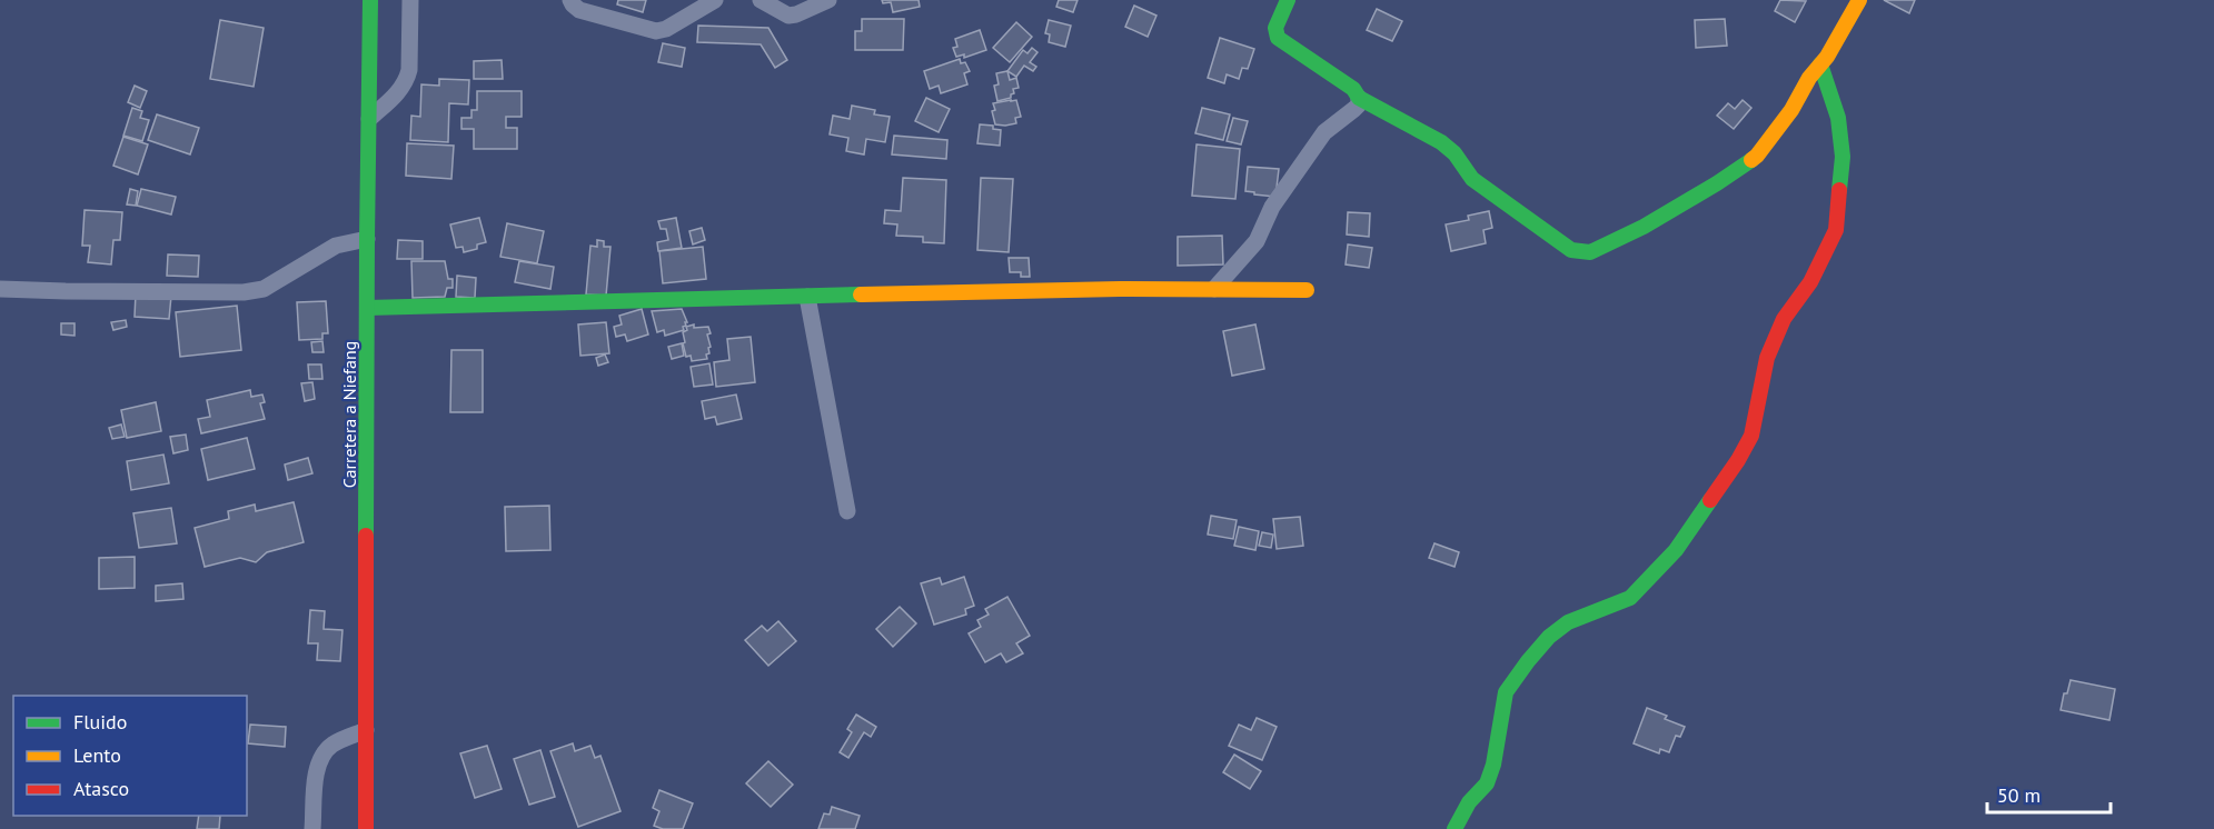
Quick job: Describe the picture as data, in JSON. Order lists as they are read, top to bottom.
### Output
{
  "streets": {
    "street": ["Carretera a Niefang"]
  },
  "legend": ["Fluido", "Lento", "Atasco"],
  "scale_bar": "50 m"
}
